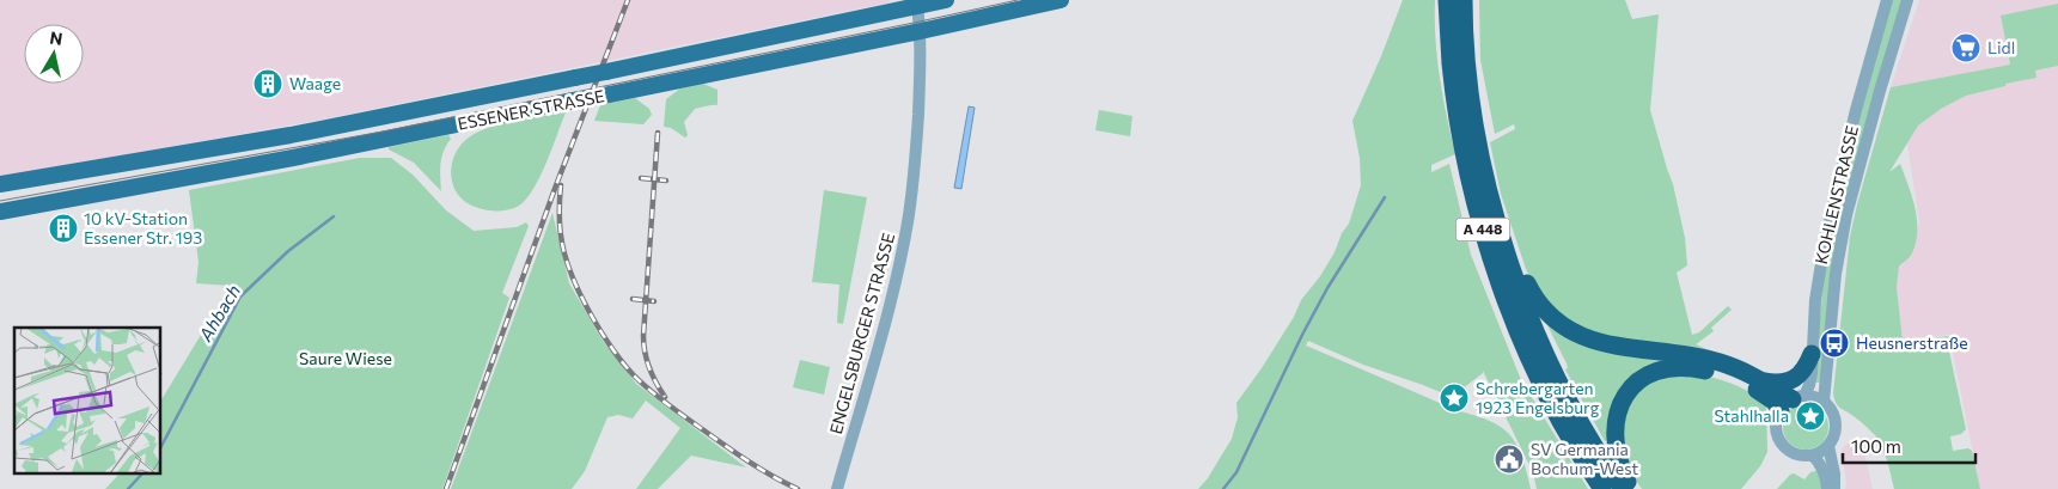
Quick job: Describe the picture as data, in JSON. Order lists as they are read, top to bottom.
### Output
{
  "streets": {
    "highway": ["A 448"],
    "main road": ["ESSENER STRASSE"],
    "street": ["KOHLENSTRASSE", "ENGELSBURGER STRASSE"]
  },
  "crossings": [
    ["ESSENER STRASSE", "ENGELSBURGER STRASSE"]
  ],
  "water": ["Ahbach"],
  "parks": ["Saure Wiese"],
  "places": {
    "supermarket": ["Lidl"],
    "building": ["Waage", "10 kV-Station Essener Str. 193"],
    "bus stop": ["Heusnerstraße"],
    "place": ["Schrebergarten 1923 Engelsburg", "Stahlhalla"],
    "public building": ["SV Germania Bochum-West"]
  },
  "scale_bar": "100 m",
  "north": "top"
}
